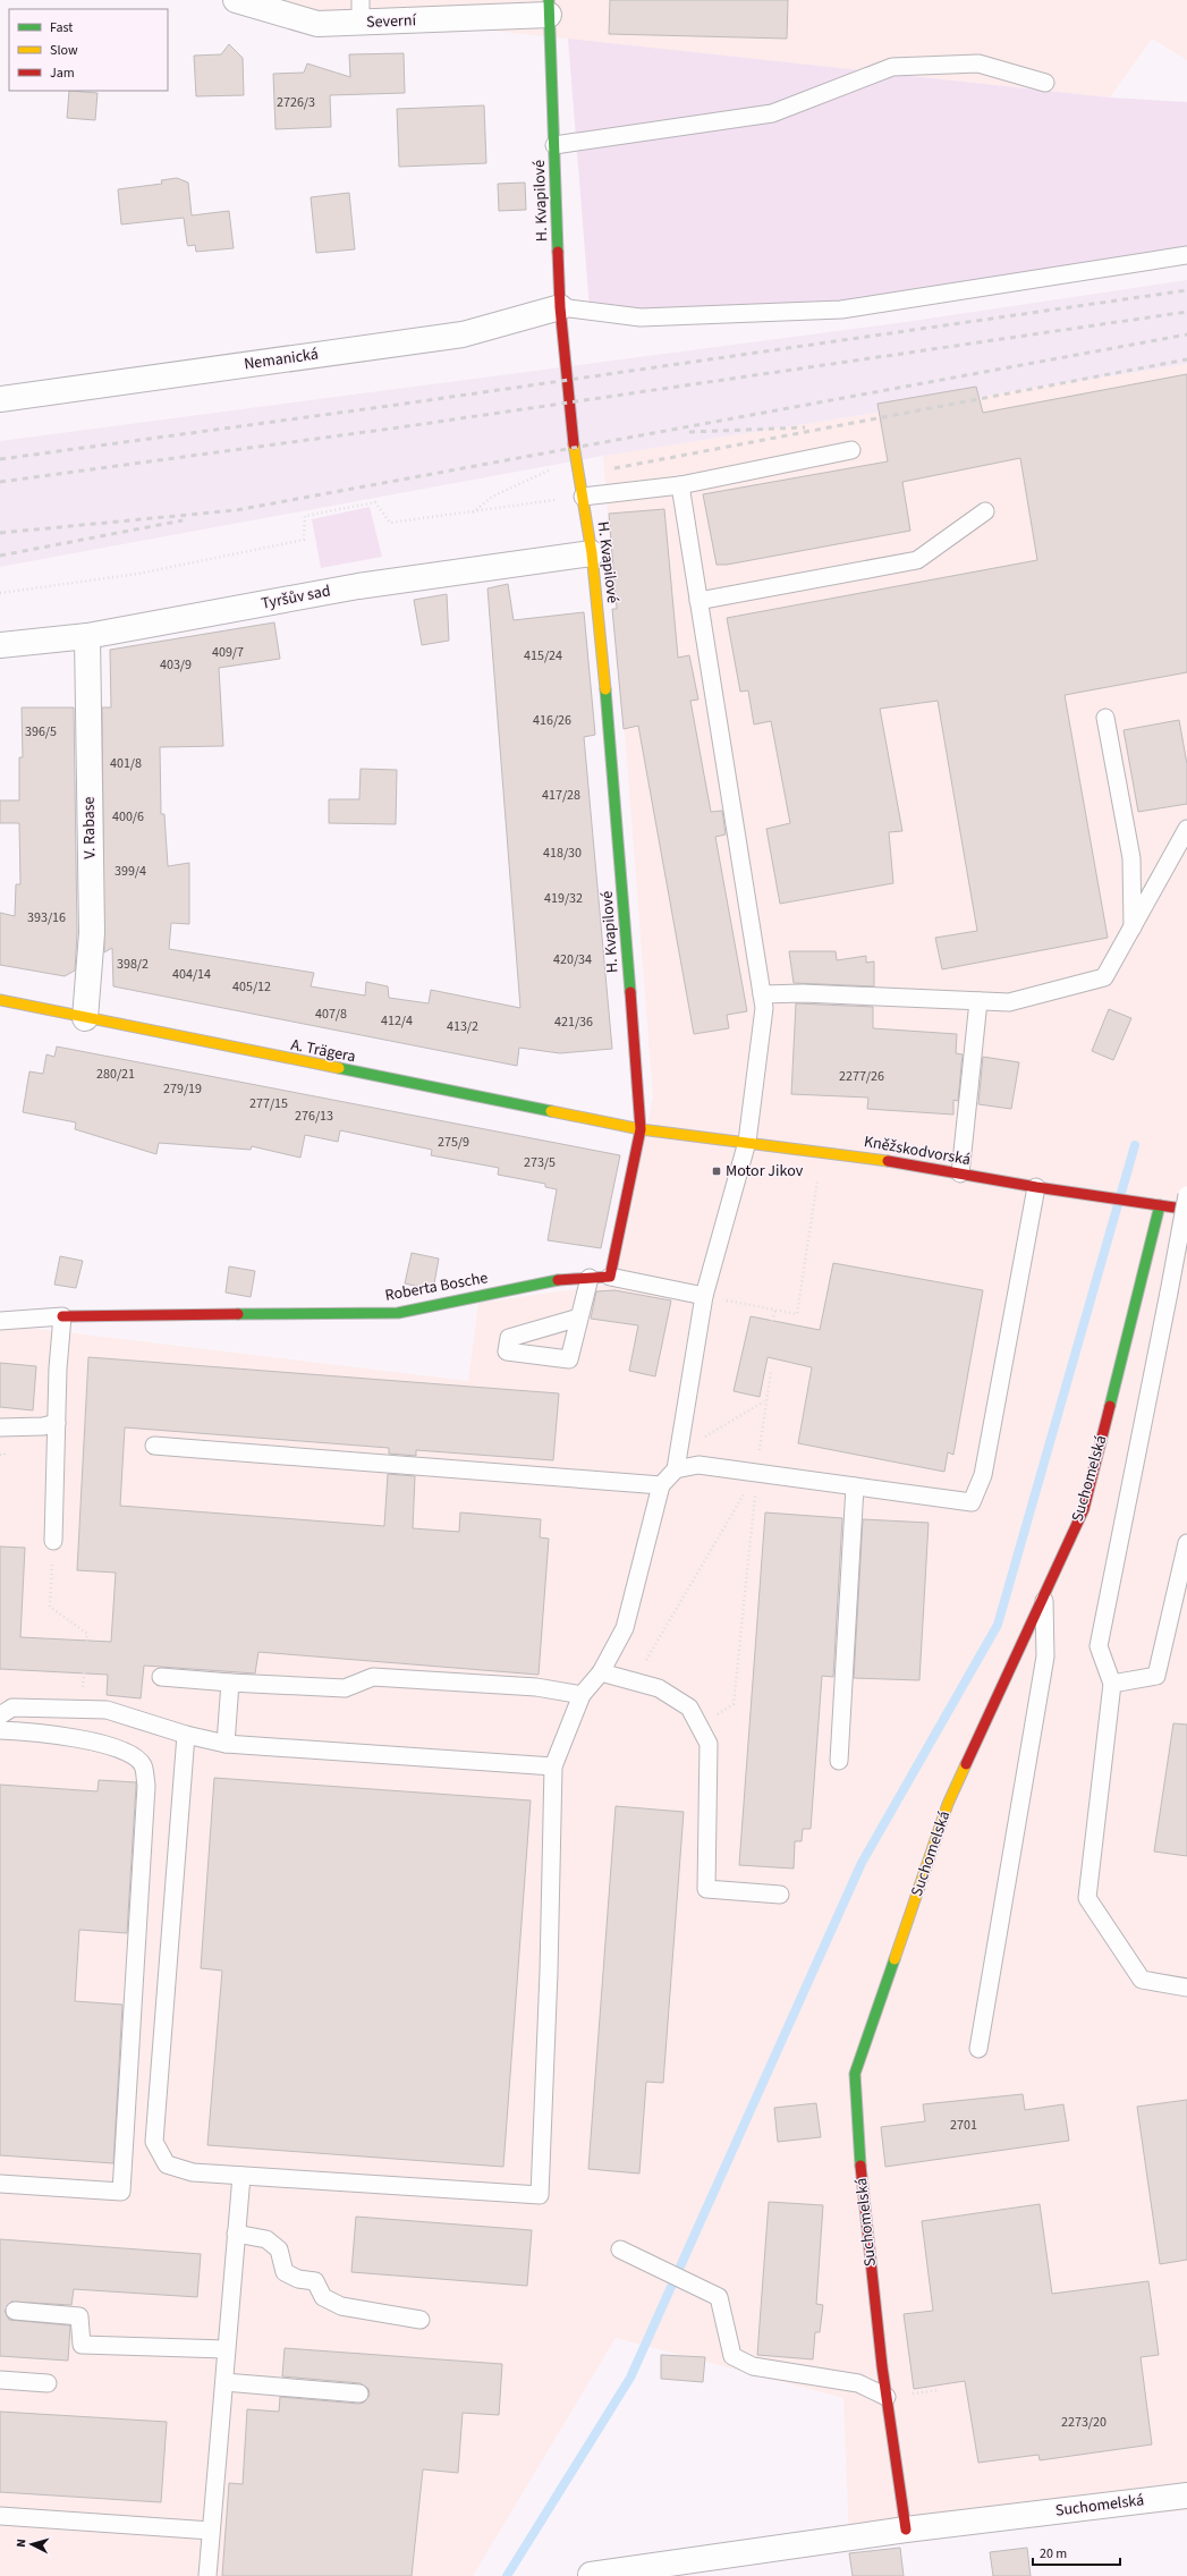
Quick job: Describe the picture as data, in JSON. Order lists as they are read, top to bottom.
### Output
{
  "streets": {
    "street": [
      "Severní",
      "H. Kvapilové",
      "Nemanická",
      "Tyršův sad",
      "V. Rabase",
      "A. Trägera",
      "Kněžskodvorská",
      "Roberta Bosche",
      "Suchomelská"
    ]
  },
  "crossings": [
    ["Severní", "H. Kvapilové"],
    ["H. Kvapilové", "Nemanická"],
    ["H. Kvapilové", "Tyršův sad"],
    ["H. Kvapilové", "A. Trägera"],
    ["H. Kvapilové", "Kněžskodvorská"],
    ["Tyršův sad", "V. Rabase"],
    ["V. Rabase", "A. Trägera"],
    ["A. Trägera", "Kněžskodvorská"],
    ["Kněžskodvorská", "Suchomelská"]
  ],
  "places": {
    "transit": ["Motor Jikov"]
  },
  "house_numbers": [
    "2726/3",
    "409/7",
    "415/24",
    "403/9",
    "416/26",
    "396/5",
    "401/8",
    "417/28",
    "400/6",
    "418/30",
    "399/4",
    "419/32",
    "393/16",
    "420/34",
    "398/2",
    "404/14",
    "405/12",
    "407/8",
    "412/4",
    "421/36",
    "413/2",
    "280/21",
    "2277/26",
    "279/19",
    "277/15",
    "276/13",
    "275/9",
    "273/5",
    "2701",
    "2273/20"
  ],
  "legend": ["Fast", "Slow", "Jam"],
  "scale_bar": "20 m",
  "north": "left"
}
